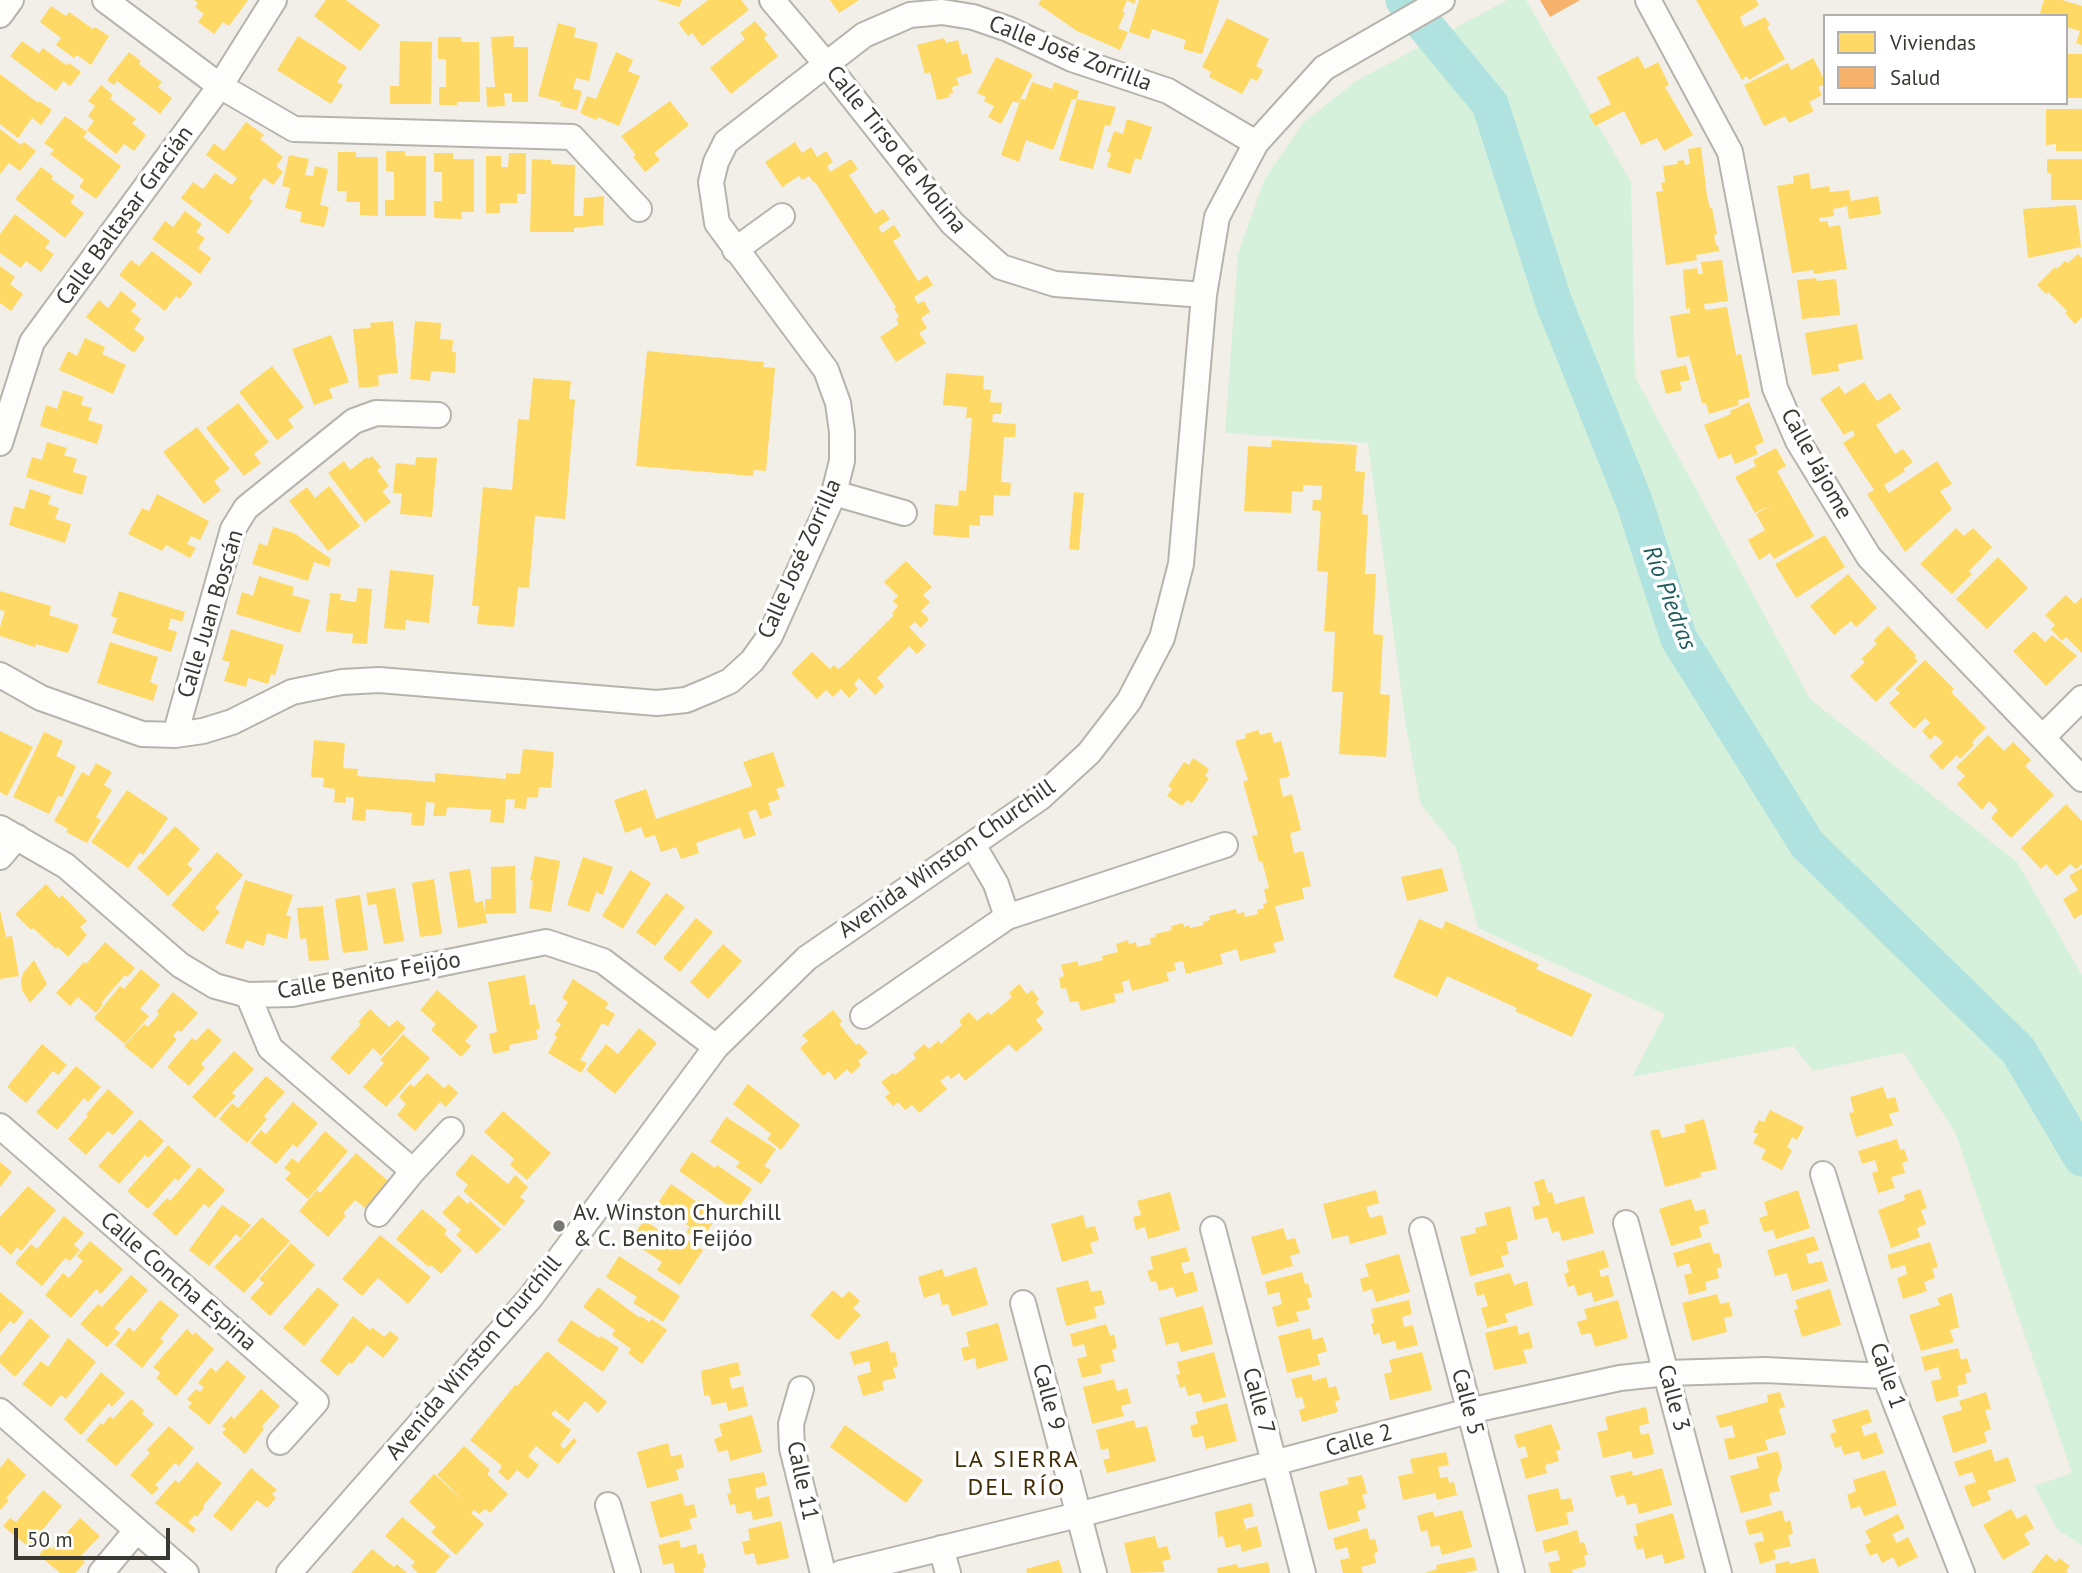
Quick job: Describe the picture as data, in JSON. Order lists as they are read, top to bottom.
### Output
{
  "streets": {
    "street": [
      "Calle José Zorrilla",
      "Calle Tirso de Molina",
      "Calle Baltasar Gracián",
      "Calle Jájome",
      "Calle Juan Boscán",
      "Avenida Winston Churchill",
      "Calle Benito Feijóo",
      "Calle Concha Espina",
      "Calle 1",
      "Calle 9",
      "Calle 3",
      "Calle 7",
      "Calle 5",
      "Calle 2",
      "Calle 11"
    ]
  },
  "crossings": [
    ["Calle José Zorrilla", "Calle Tirso de Molina"],
    ["Calle José Zorrilla", "Calle Juan Boscán"],
    ["Calle José Zorrilla", "Avenida Winston Churchill"],
    ["Calle Tirso de Molina", "Avenida Winston Churchill"],
    ["Avenida Winston Churchill", "Calle Benito Feijóo"],
    ["Calle 1", "Calle 2"],
    ["Calle 9", "Calle 2"],
    ["Calle 3", "Calle 2"],
    ["Calle 7", "Calle 2"],
    ["Calle 5", "Calle 2"]
  ],
  "districts": ["LA SIERRA DEL RÍO"],
  "water": ["Río Piedras"],
  "places": ["Av. Winston Churchill & C. Benito Feijóo"],
  "legend": ["Viviendas", "Salud"],
  "scale_bar": "50 m"
}
